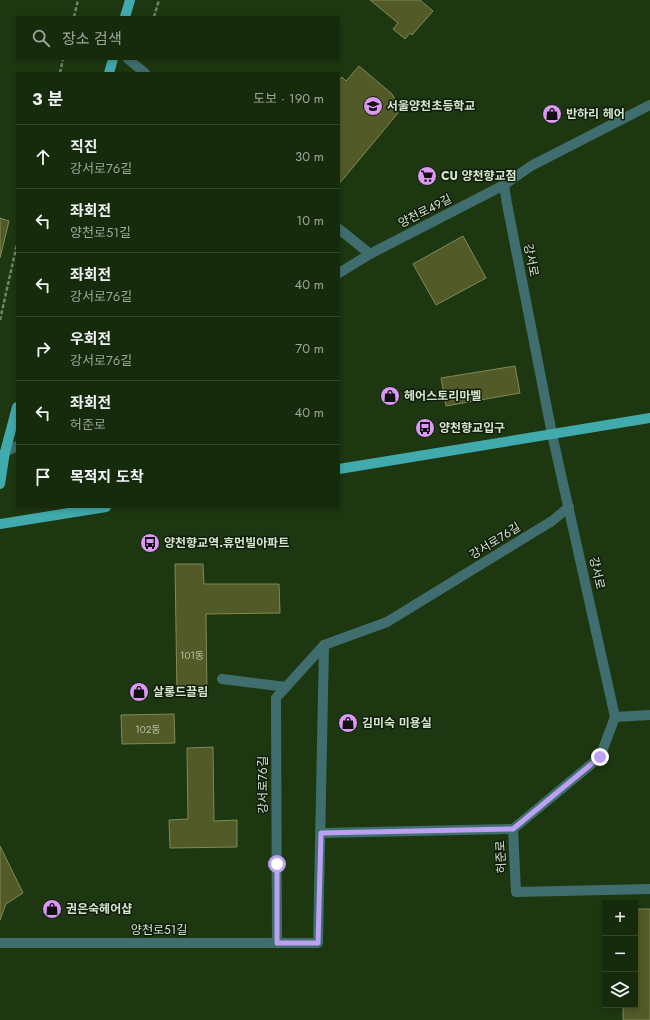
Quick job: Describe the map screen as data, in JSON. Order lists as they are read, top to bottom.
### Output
{
  "streets": {
    "street": [
      "양천로49길",
      "강서로",
      "강서로76길",
      "허준로",
      "양천로51길"
    ]
  },
  "crossings": [
    ["양천로49길", "강서로"],
    ["강서로", "강서로76길"],
    ["강서로", "허준로"],
    ["강서로76길", "양천로51길"]
  ],
  "places": {
    "school or university": ["서울양천초등학교"],
    "shop": [
      "반하리 헤어",
      "헤어스토리마벨",
      "살롱드끌림",
      "김미숙 미용실",
      "권은숙헤어샵"
    ],
    "supermarket": ["CU 양천향교점"],
    "bus stop": ["양천향교입구", "양천향교역.휴먼빌아파트"]
  },
  "house_numbers": ["101동", "102동"],
  "page": {
    "search": "장소 검색",
    "heading": ["3 분", "도보 · 190 m"],
    "list": [
      ["직진", "강서로76길", "30 m"],
      ["좌회전", "양천로51길", "10 m"],
      ["좌회전", "강서로76길", "40 m"],
      ["우회전", "강서로76길", "70 m"],
      ["좌회전", "허준로", "40 m"],
      "목적지 도착"
    ],
    "map_buttons": ["+", "−"]
  }
}
